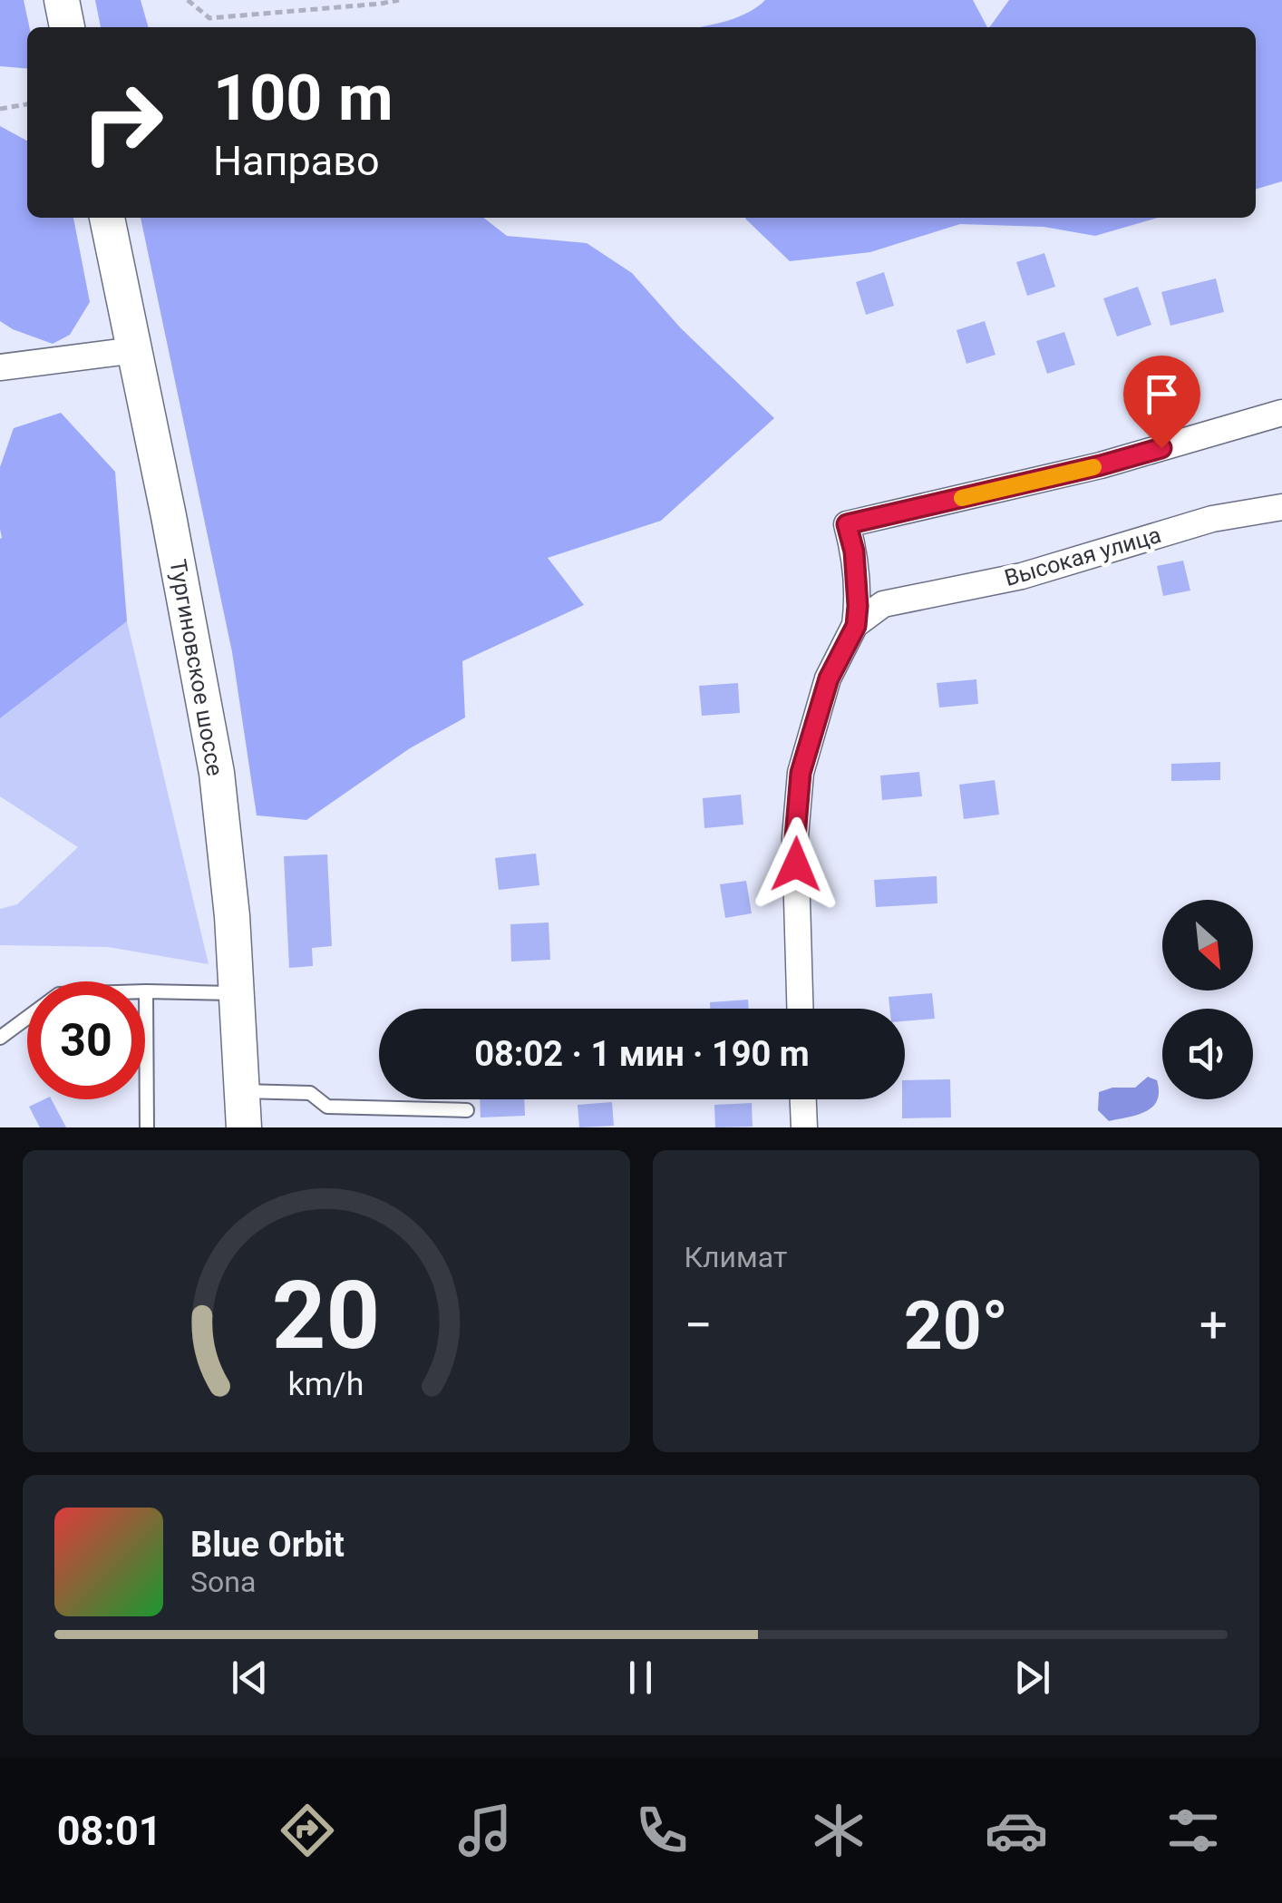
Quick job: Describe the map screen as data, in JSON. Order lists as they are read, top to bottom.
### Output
{
  "streets": {
    "main road": ["Тургиновское шоссе"],
    "street": ["Высокая улица"]
  },
  "north": "bottom right",
  "page": {
    "turn": ["100 m", "Направо"],
    "limit": "30",
    "trip": "08:02 · 1 мин · 190 m",
    "tile": "Климат",
    "heat": ["−", "20°", "+"],
    "song": ["Blue Orbit", "Sona"],
    "tabs": "08:01",
    "gauge": ["20", "km/h"]
  }
}
